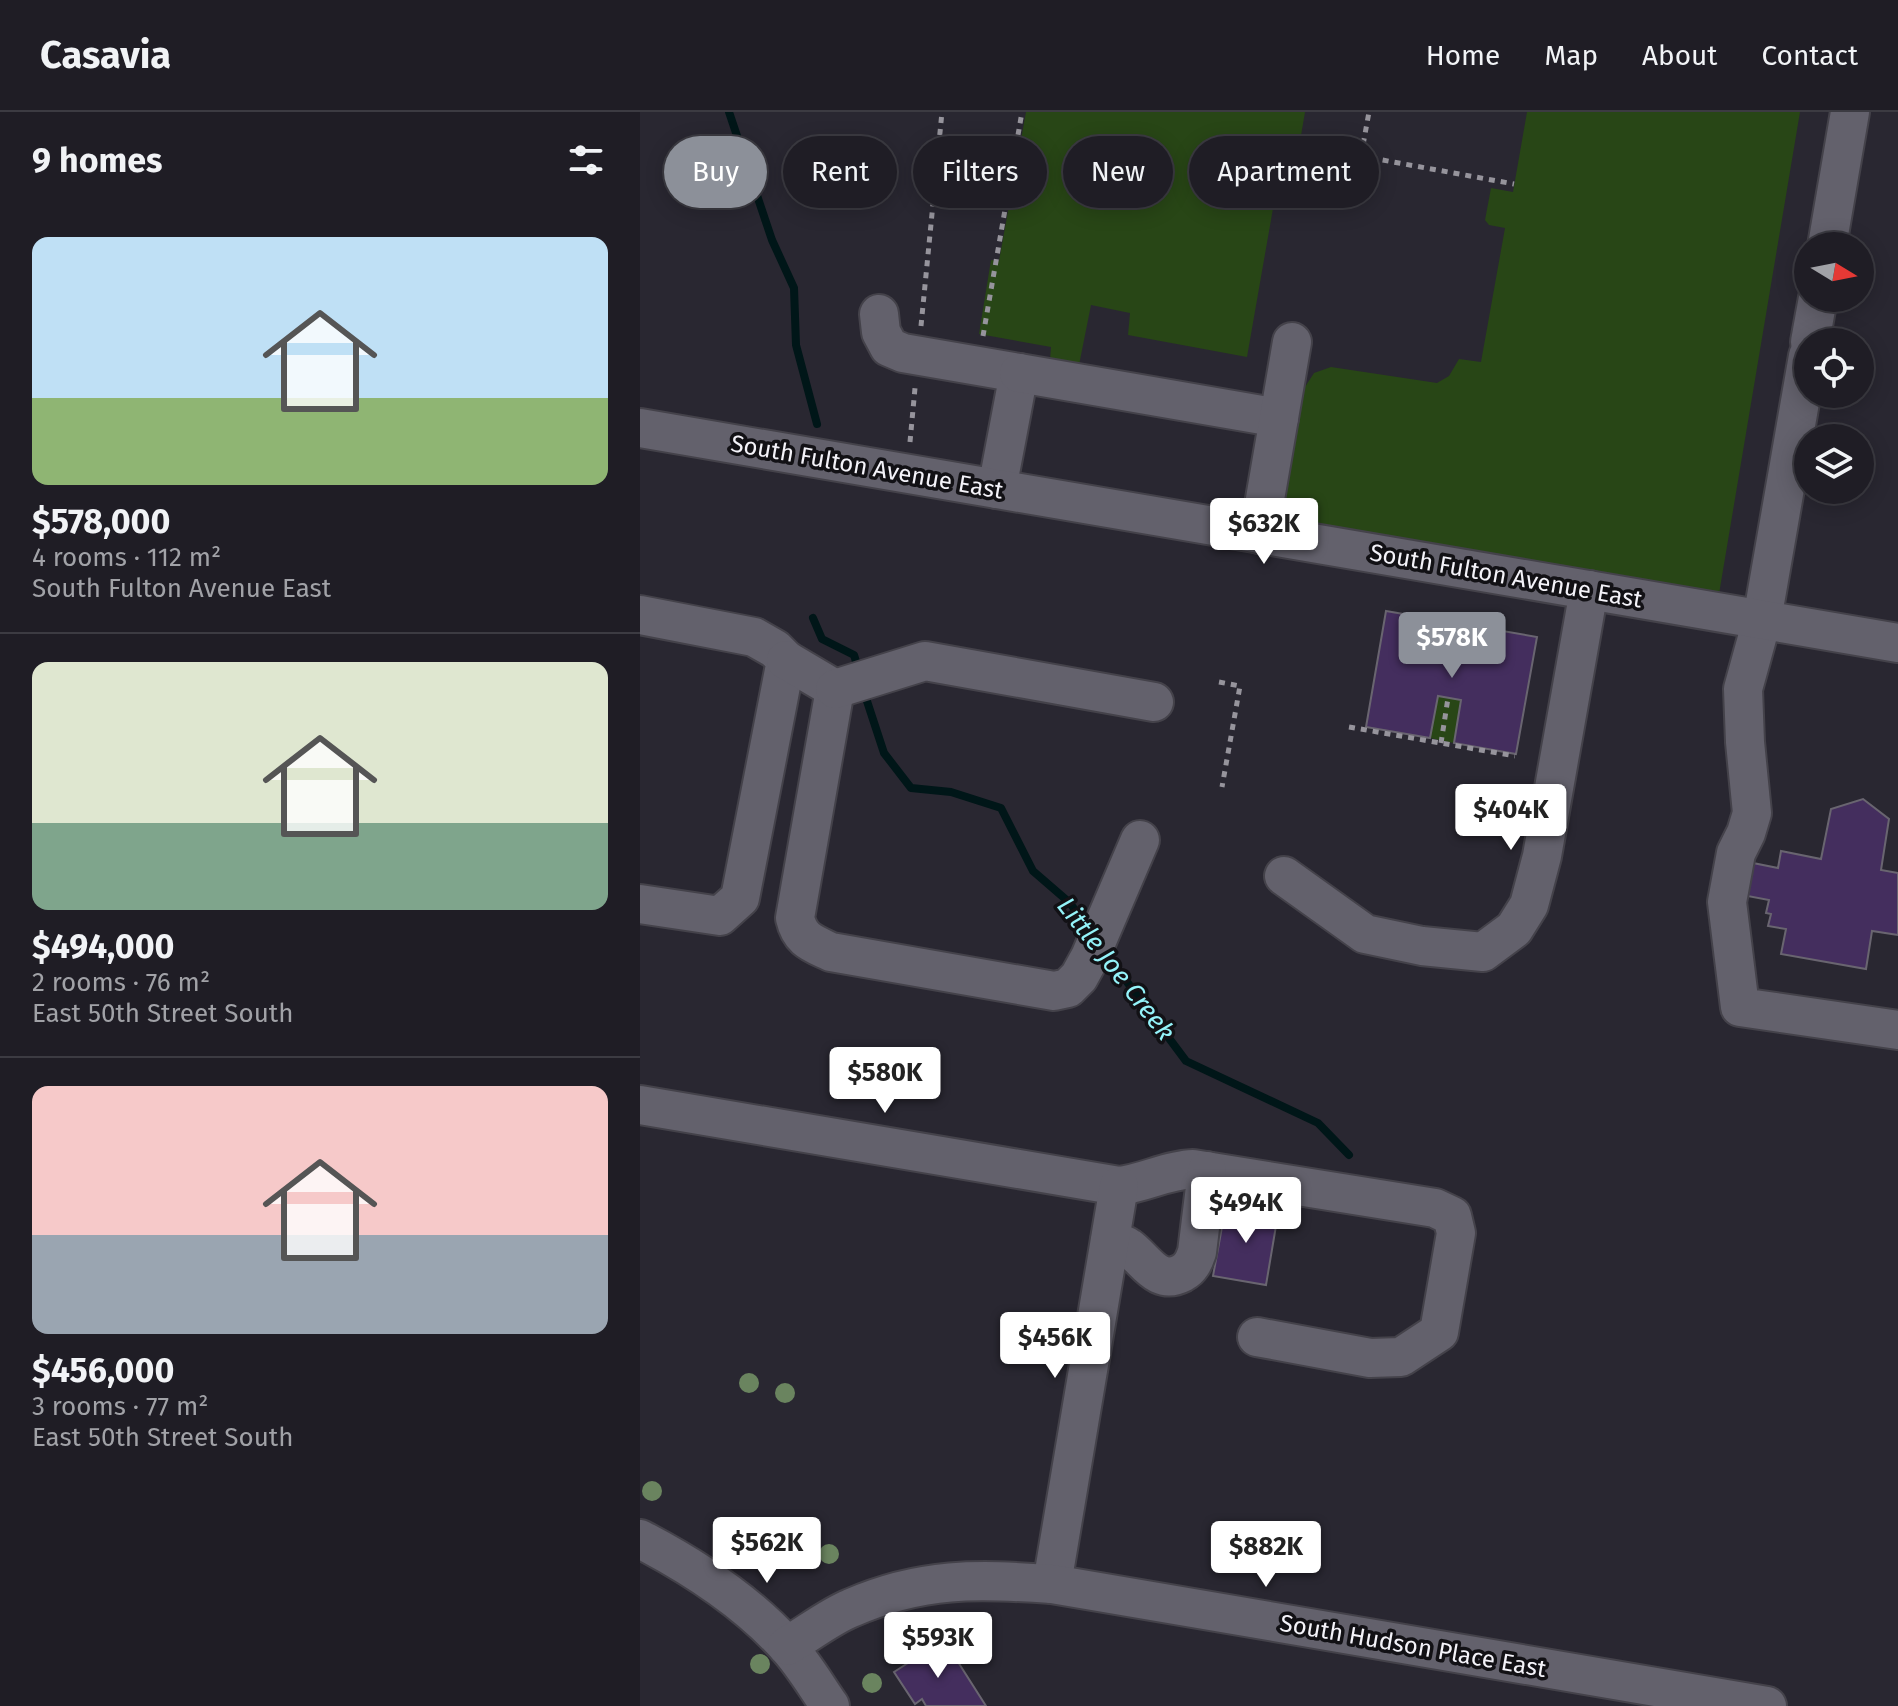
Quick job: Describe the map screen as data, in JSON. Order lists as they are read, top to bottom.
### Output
{
  "streets": {
    "street": ["South Fulton Avenue East", "South Hudson Place East"]
  },
  "water": ["Little Joe Creek"],
  "north": "right",
  "page": {
    "header": "Casavia",
    "nav": [
      "Home",
      "Map",
      "About",
      "Contact"
    ],
    "heading": "9 homes",
    "chip": [
      "Buy",
      "Rent",
      "Filters",
      "New",
      "Apartment"
    ],
    "list": [
      {
        "name": "$578,000",
        "note": "4 rooms · 112 m² · South Fulton Avenue East"
      },
      {
        "name": "$494,000",
        "note": "2 rooms · 76 m² · East 50th Street South"
      },
      {
        "name": "$456,000",
        "note": "3 rooms · 77 m² · East 50th Street South"
      }
    ],
    "price": [
      "$632K",
      "$578K",
      "$404K",
      "$580K",
      "$494K",
      "$456K",
      "$562K",
      "$882K",
      "$593K"
    ]
  }
}
